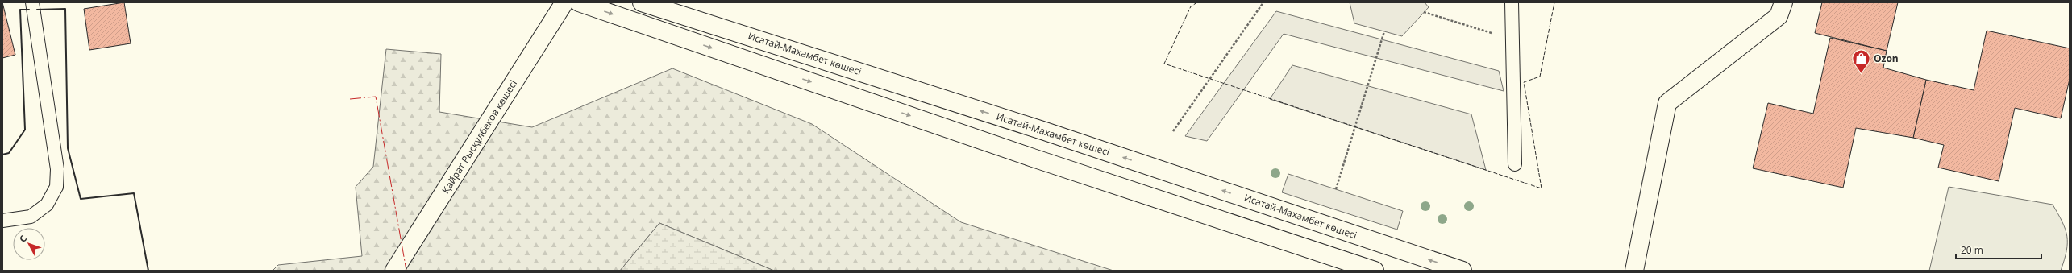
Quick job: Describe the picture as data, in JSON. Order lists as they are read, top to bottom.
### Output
{
  "streets": {
    "main road": ["Исатай-Махамбет көшесі", "Қайрат Рысқұлбеков көшесі"]
  },
  "places": {
    "shop": ["Ozon"]
  },
  "scale_bar": "20 m",
  "north": "top left"
}
